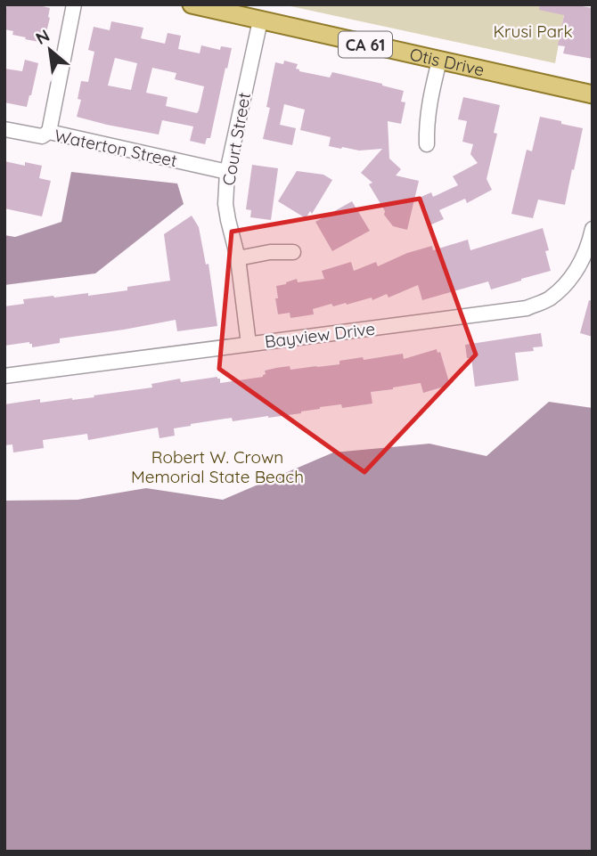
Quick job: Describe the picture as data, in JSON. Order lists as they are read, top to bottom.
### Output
{
  "streets": {
    "main road": ["CA 61", "Otis Drive"],
    "street": ["Court Street", "Waterton Street", "Bayview Drive"]
  },
  "crossings": [
    ["Otis Drive", "Court Street"],
    ["Court Street", "Waterton Street"],
    ["Court Street", "Bayview Drive"]
  ],
  "parks": ["Krusi Park", "Robert W. Crown Memorial State Beach"],
  "north": "top left"
}
